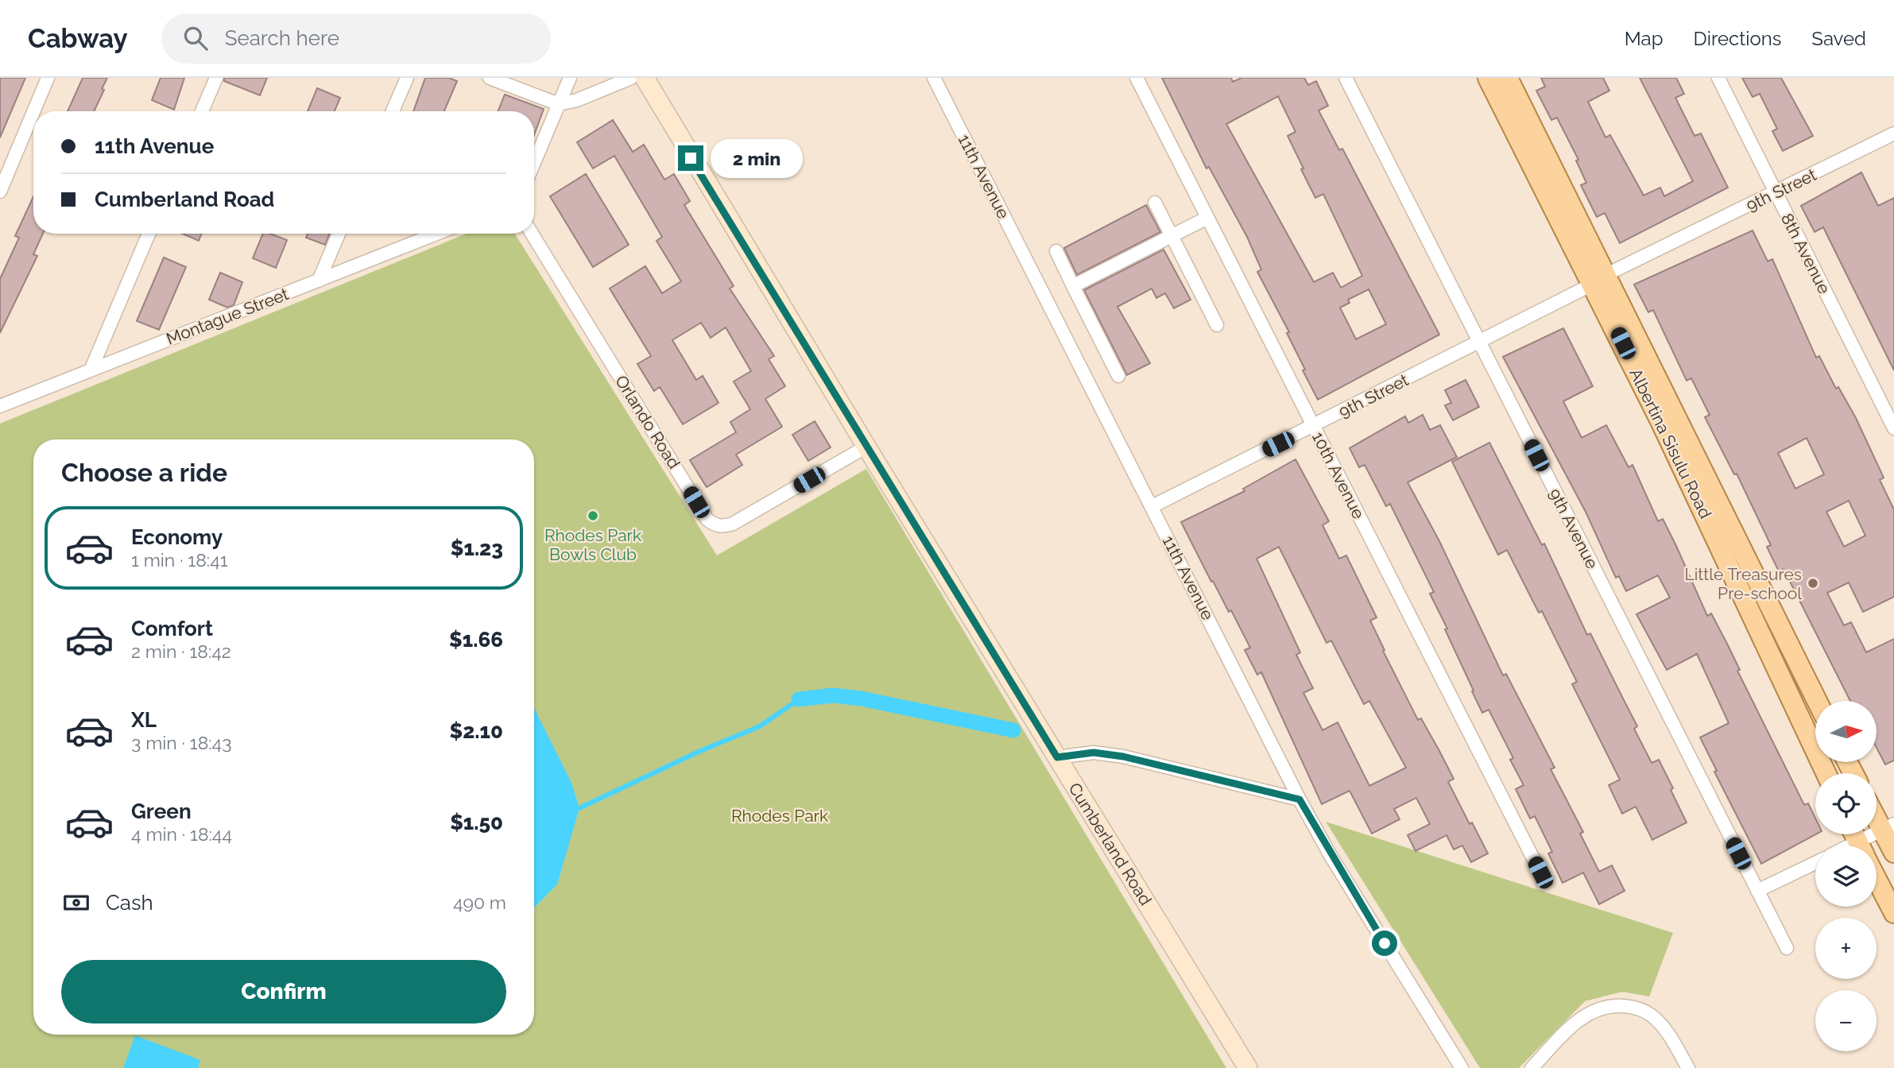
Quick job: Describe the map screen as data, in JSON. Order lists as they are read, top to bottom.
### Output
{
  "streets": {
    "main road": ["Albertina Sisulu Road"],
    "street": [
      "11th Avenue",
      "9th Street",
      "8th Avenue",
      "Montague Street",
      "Orlando Road",
      "10th Avenue",
      "9th Avenue",
      "Cumberland Road"
    ]
  },
  "crossings": [
    ["11th Avenue", "9th Street"],
    ["9th Street", "8th Avenue"],
    ["9th Street", "Albertina Sisulu Road"],
    ["9th Street", "10th Avenue"],
    ["9th Street", "9th Avenue"],
    ["Orlando Road", "Cumberland Road"]
  ],
  "parks": ["Rhodes Park"],
  "places": ["Rhodes Park Bowls Club", "Little Treasures Pre-school"],
  "north": "right",
  "page": {
    "header": "Cabway",
    "search": "Search here",
    "nav": ["Map", "Directions", "Saved"],
    "banner": ["11th Avenue", "Cumberland Road"],
    "bubble": "2 min",
    "heading": "Choose a ride",
    "list": [
      {
        "name": "Economy",
        "note": "1 min · 18:41",
        "value": "$1.23"
      },
      {
        "name": "Comfort",
        "note": "2 min · 18:42",
        "value": "$1.66"
      },
      {
        "name": "XL",
        "note": "3 min · 18:43",
        "value": "$2.10"
      },
      {
        "name": "Green",
        "note": "4 min · 18:44",
        "value": "$1.50"
      }
    ],
    "map_buttons": ["+", "−"],
    "pay": ["Cash", "490 m"],
    "buttons": "Confirm"
  }
}
